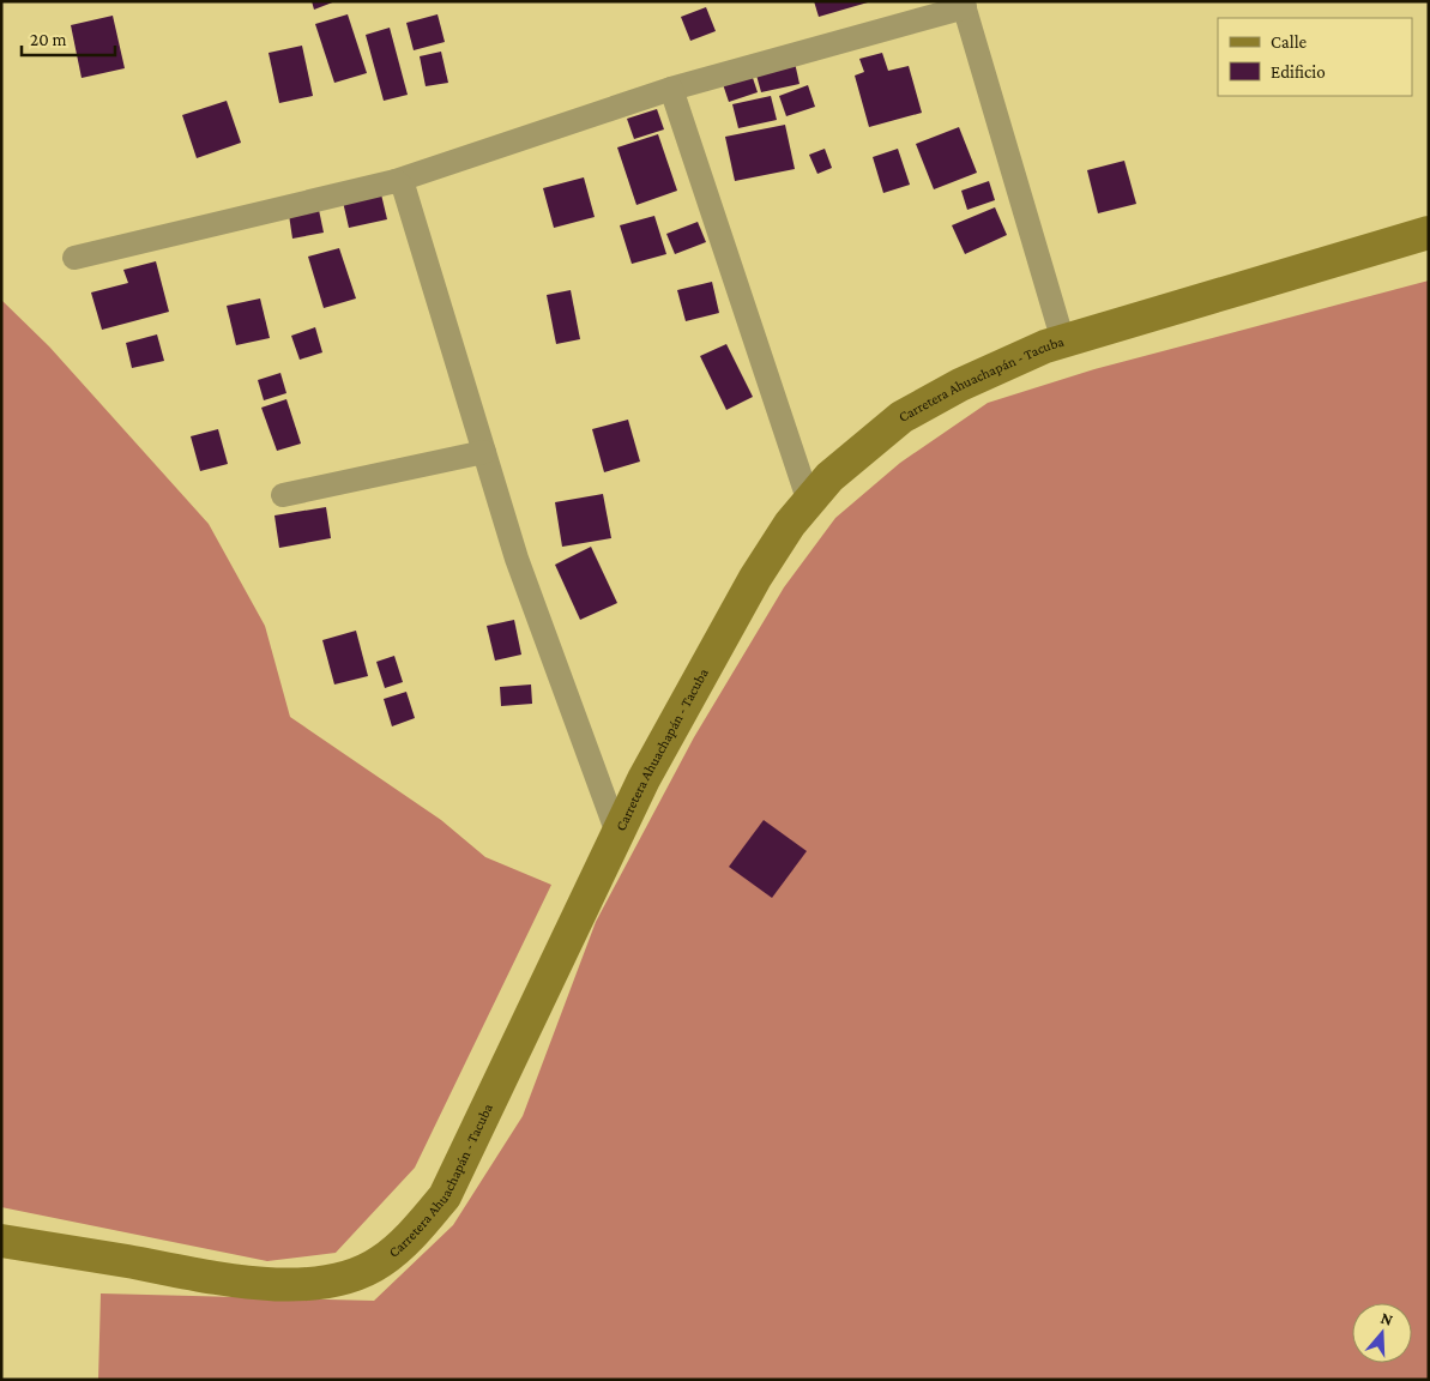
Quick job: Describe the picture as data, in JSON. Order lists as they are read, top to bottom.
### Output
{
  "streets": {
    "street": ["Carretera Ahuachapán - Tacuba"]
  },
  "legend": ["Calle", "Edificio"],
  "scale_bar": "20 m",
  "north": "top"
}
